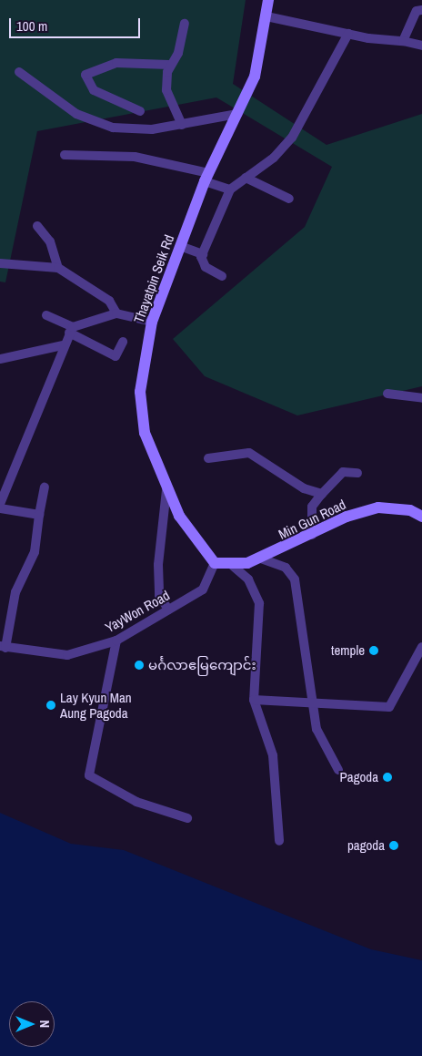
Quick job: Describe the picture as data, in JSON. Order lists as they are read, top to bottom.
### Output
{
  "streets": {
    "street": ["Thayatpin Seik Rd", "Min Gun Road", "YayWon Road"]
  },
  "crossings": [
    ["Thayatpin Seik Rd", "Min Gun Road"],
    ["Thayatpin Seik Rd", "YayWon Road"],
    ["Min Gun Road", "YayWon Road"]
  ],
  "places": [
    "temple",
    "မင်္ဂလာဧမြကျောင်း",
    "Lay Kyun Man Aung Pagoda",
    "Pagoda",
    "pagoda"
  ],
  "scale_bar": "100 m",
  "north": "right"
}
